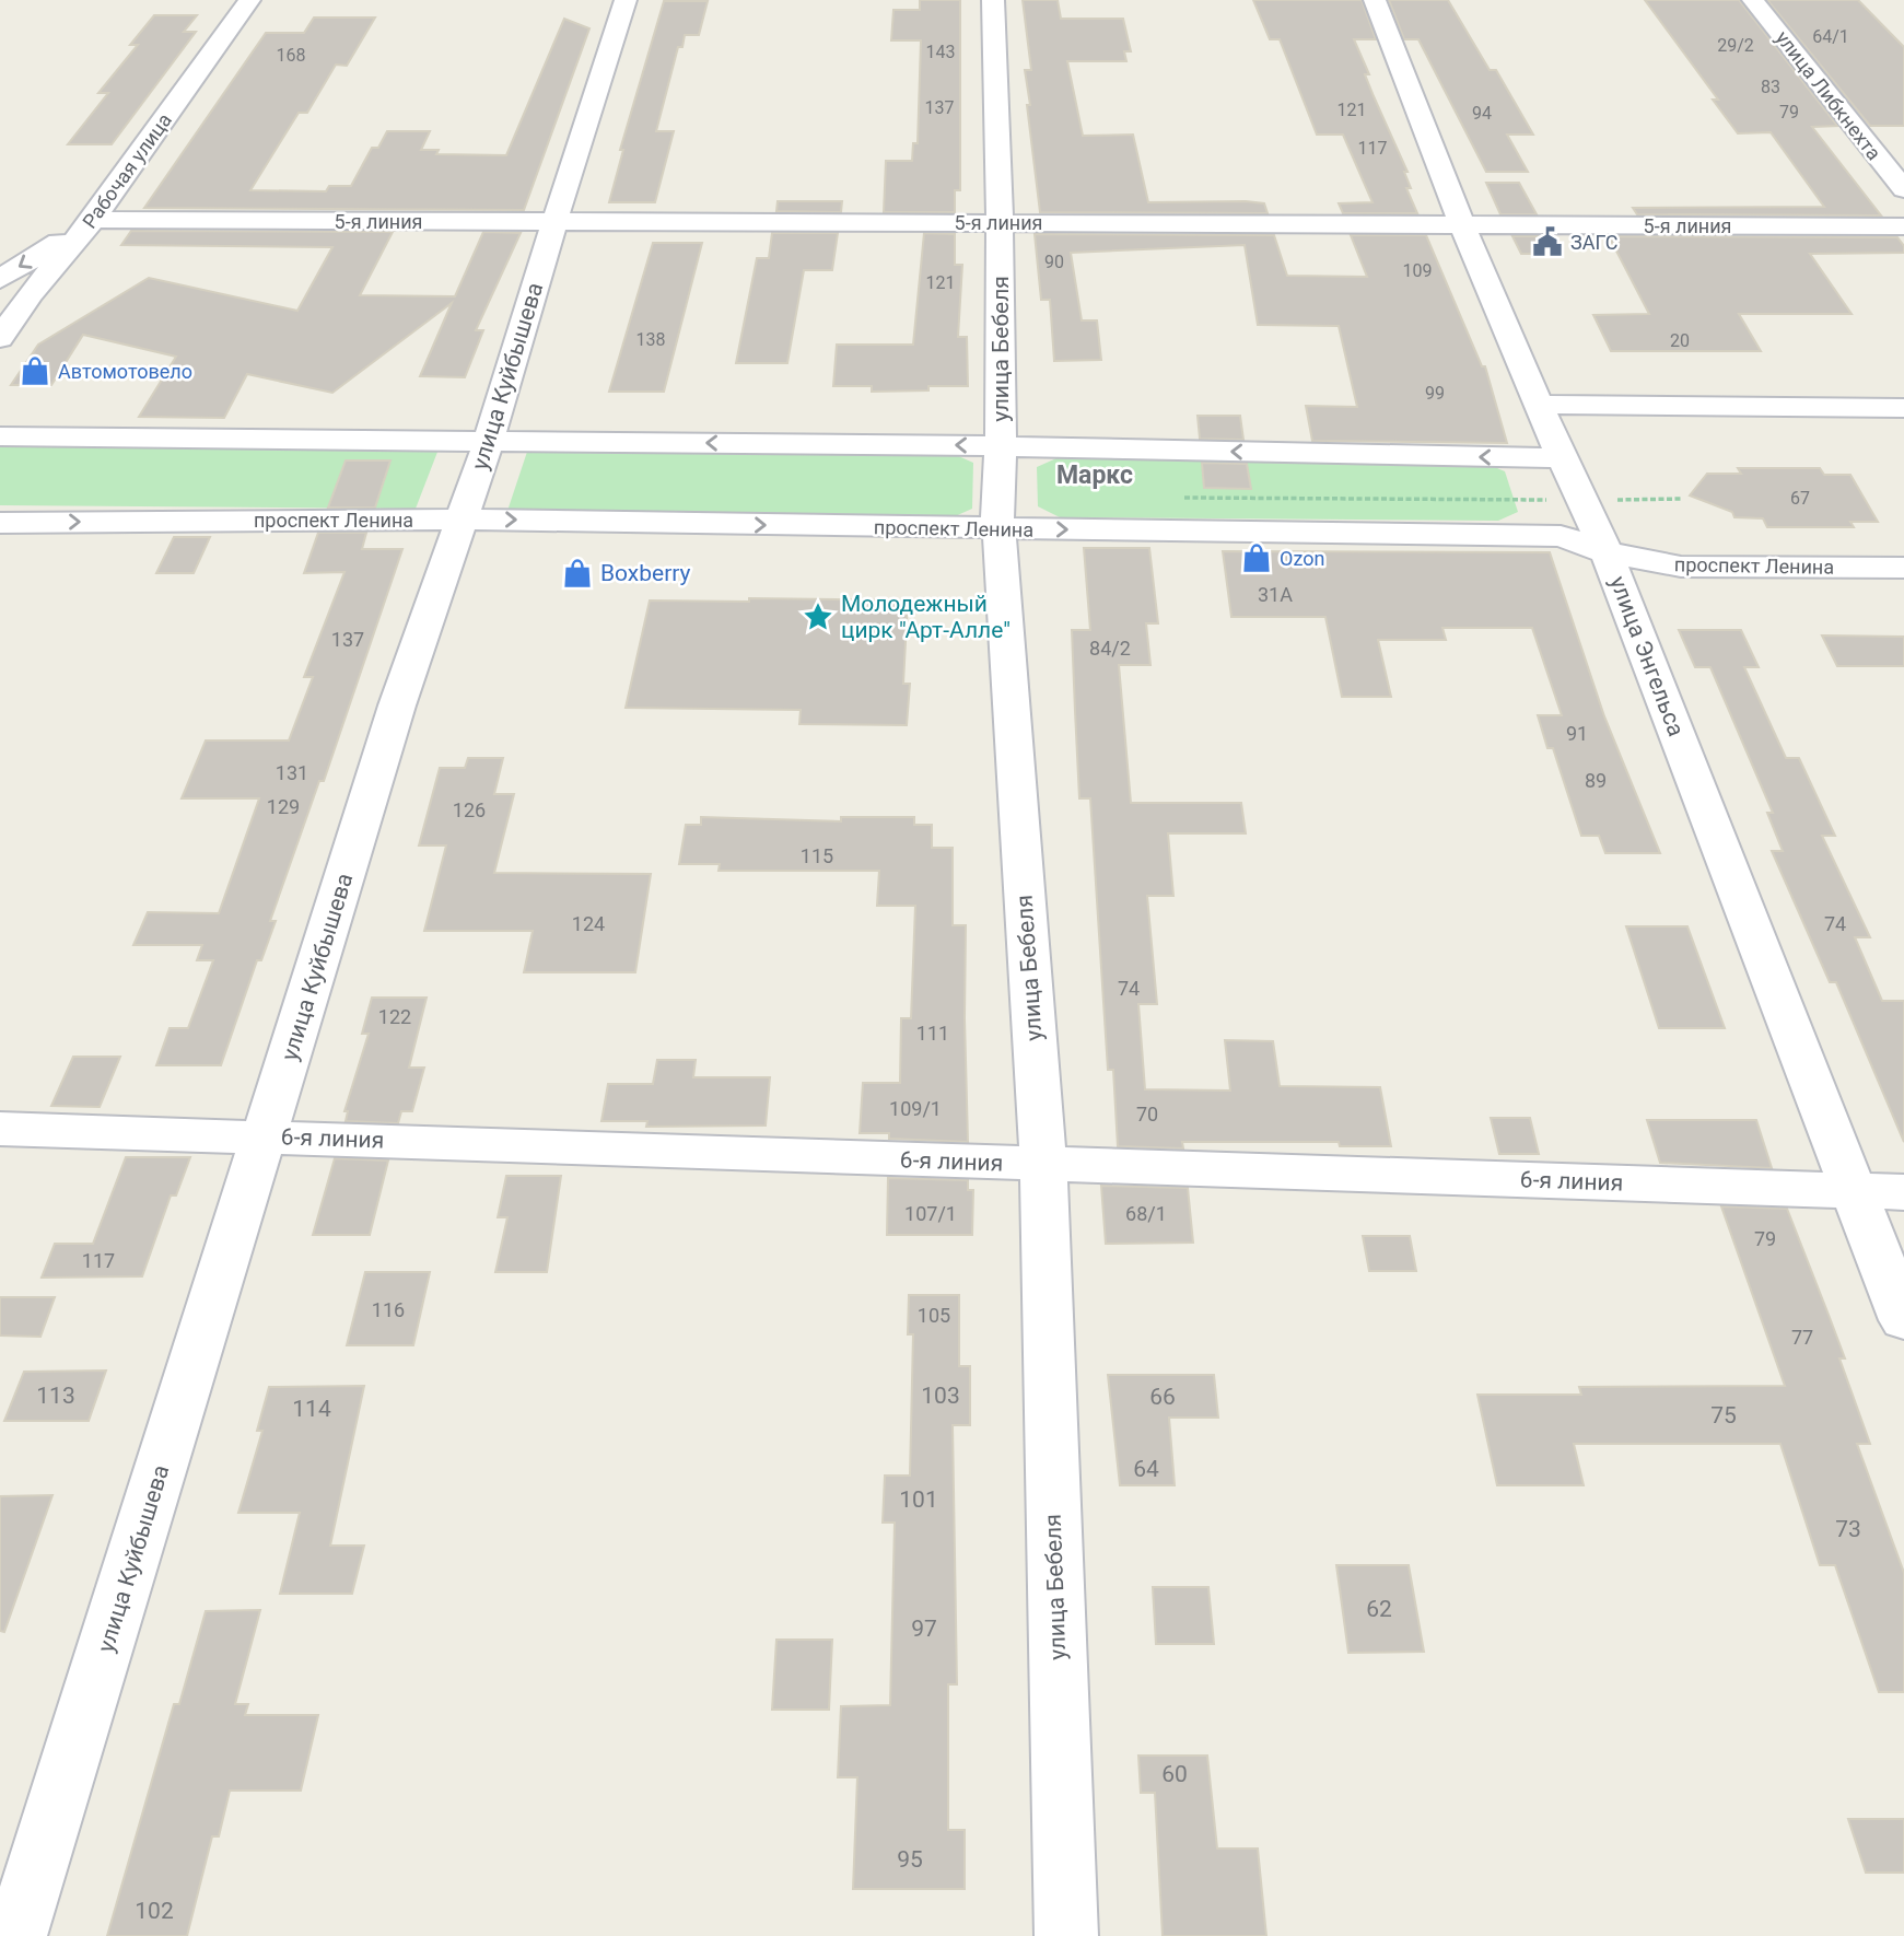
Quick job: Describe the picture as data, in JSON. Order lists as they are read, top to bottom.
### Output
{
  "streets": {
    "street": [
      "улица Либкнехта",
      "Рабочая улица",
      "5-я линия",
      "улица Бебеля",
      "улица Куйбышева",
      "проспект Ленина",
      "улица Энгельса",
      "6-я линия"
    ]
  },
  "crossings": [
    ["Рабочая улица", "5-я линия"],
    ["5-я линия", "улица Бебеля"],
    ["5-я линия", "улица Куйбышева"],
    ["5-я линия", "улица Энгельса"],
    ["улица Бебеля", "проспект Ленина"],
    ["улица Бебеля", "6-я линия"],
    ["улица Куйбышева", "проспект Ленина"],
    ["улица Куйбышева", "6-я линия"],
    ["проспект Ленина", "улица Энгельса"],
    ["улица Энгельса", "6-я линия"]
  ],
  "districts": ["Маркс"],
  "places": {
    "public building": ["ЗАГС"],
    "shop": ["Автомотовело", "Ozon", "Boxberry"],
    "place": ["Молодежный цирк \"Арт-Алле\""]
  },
  "house_numbers": [
    "64/1",
    "29/2",
    "143",
    "168",
    "83",
    "137",
    "121",
    "79",
    "94",
    "117",
    "90",
    "109",
    "121",
    "138",
    "20",
    "99",
    "67",
    "31А",
    "137",
    "84/2",
    "91",
    "131",
    "89",
    "129",
    "126",
    "115",
    "124",
    "74",
    "74",
    "122",
    "111",
    "109/1",
    "70",
    "107/1",
    "68/1",
    "79",
    "117",
    "116",
    "105",
    "77",
    "113",
    "103",
    "66",
    "114",
    "75",
    "64",
    "101",
    "73",
    "62",
    "97",
    "60",
    "95",
    "102"
  ]
}
